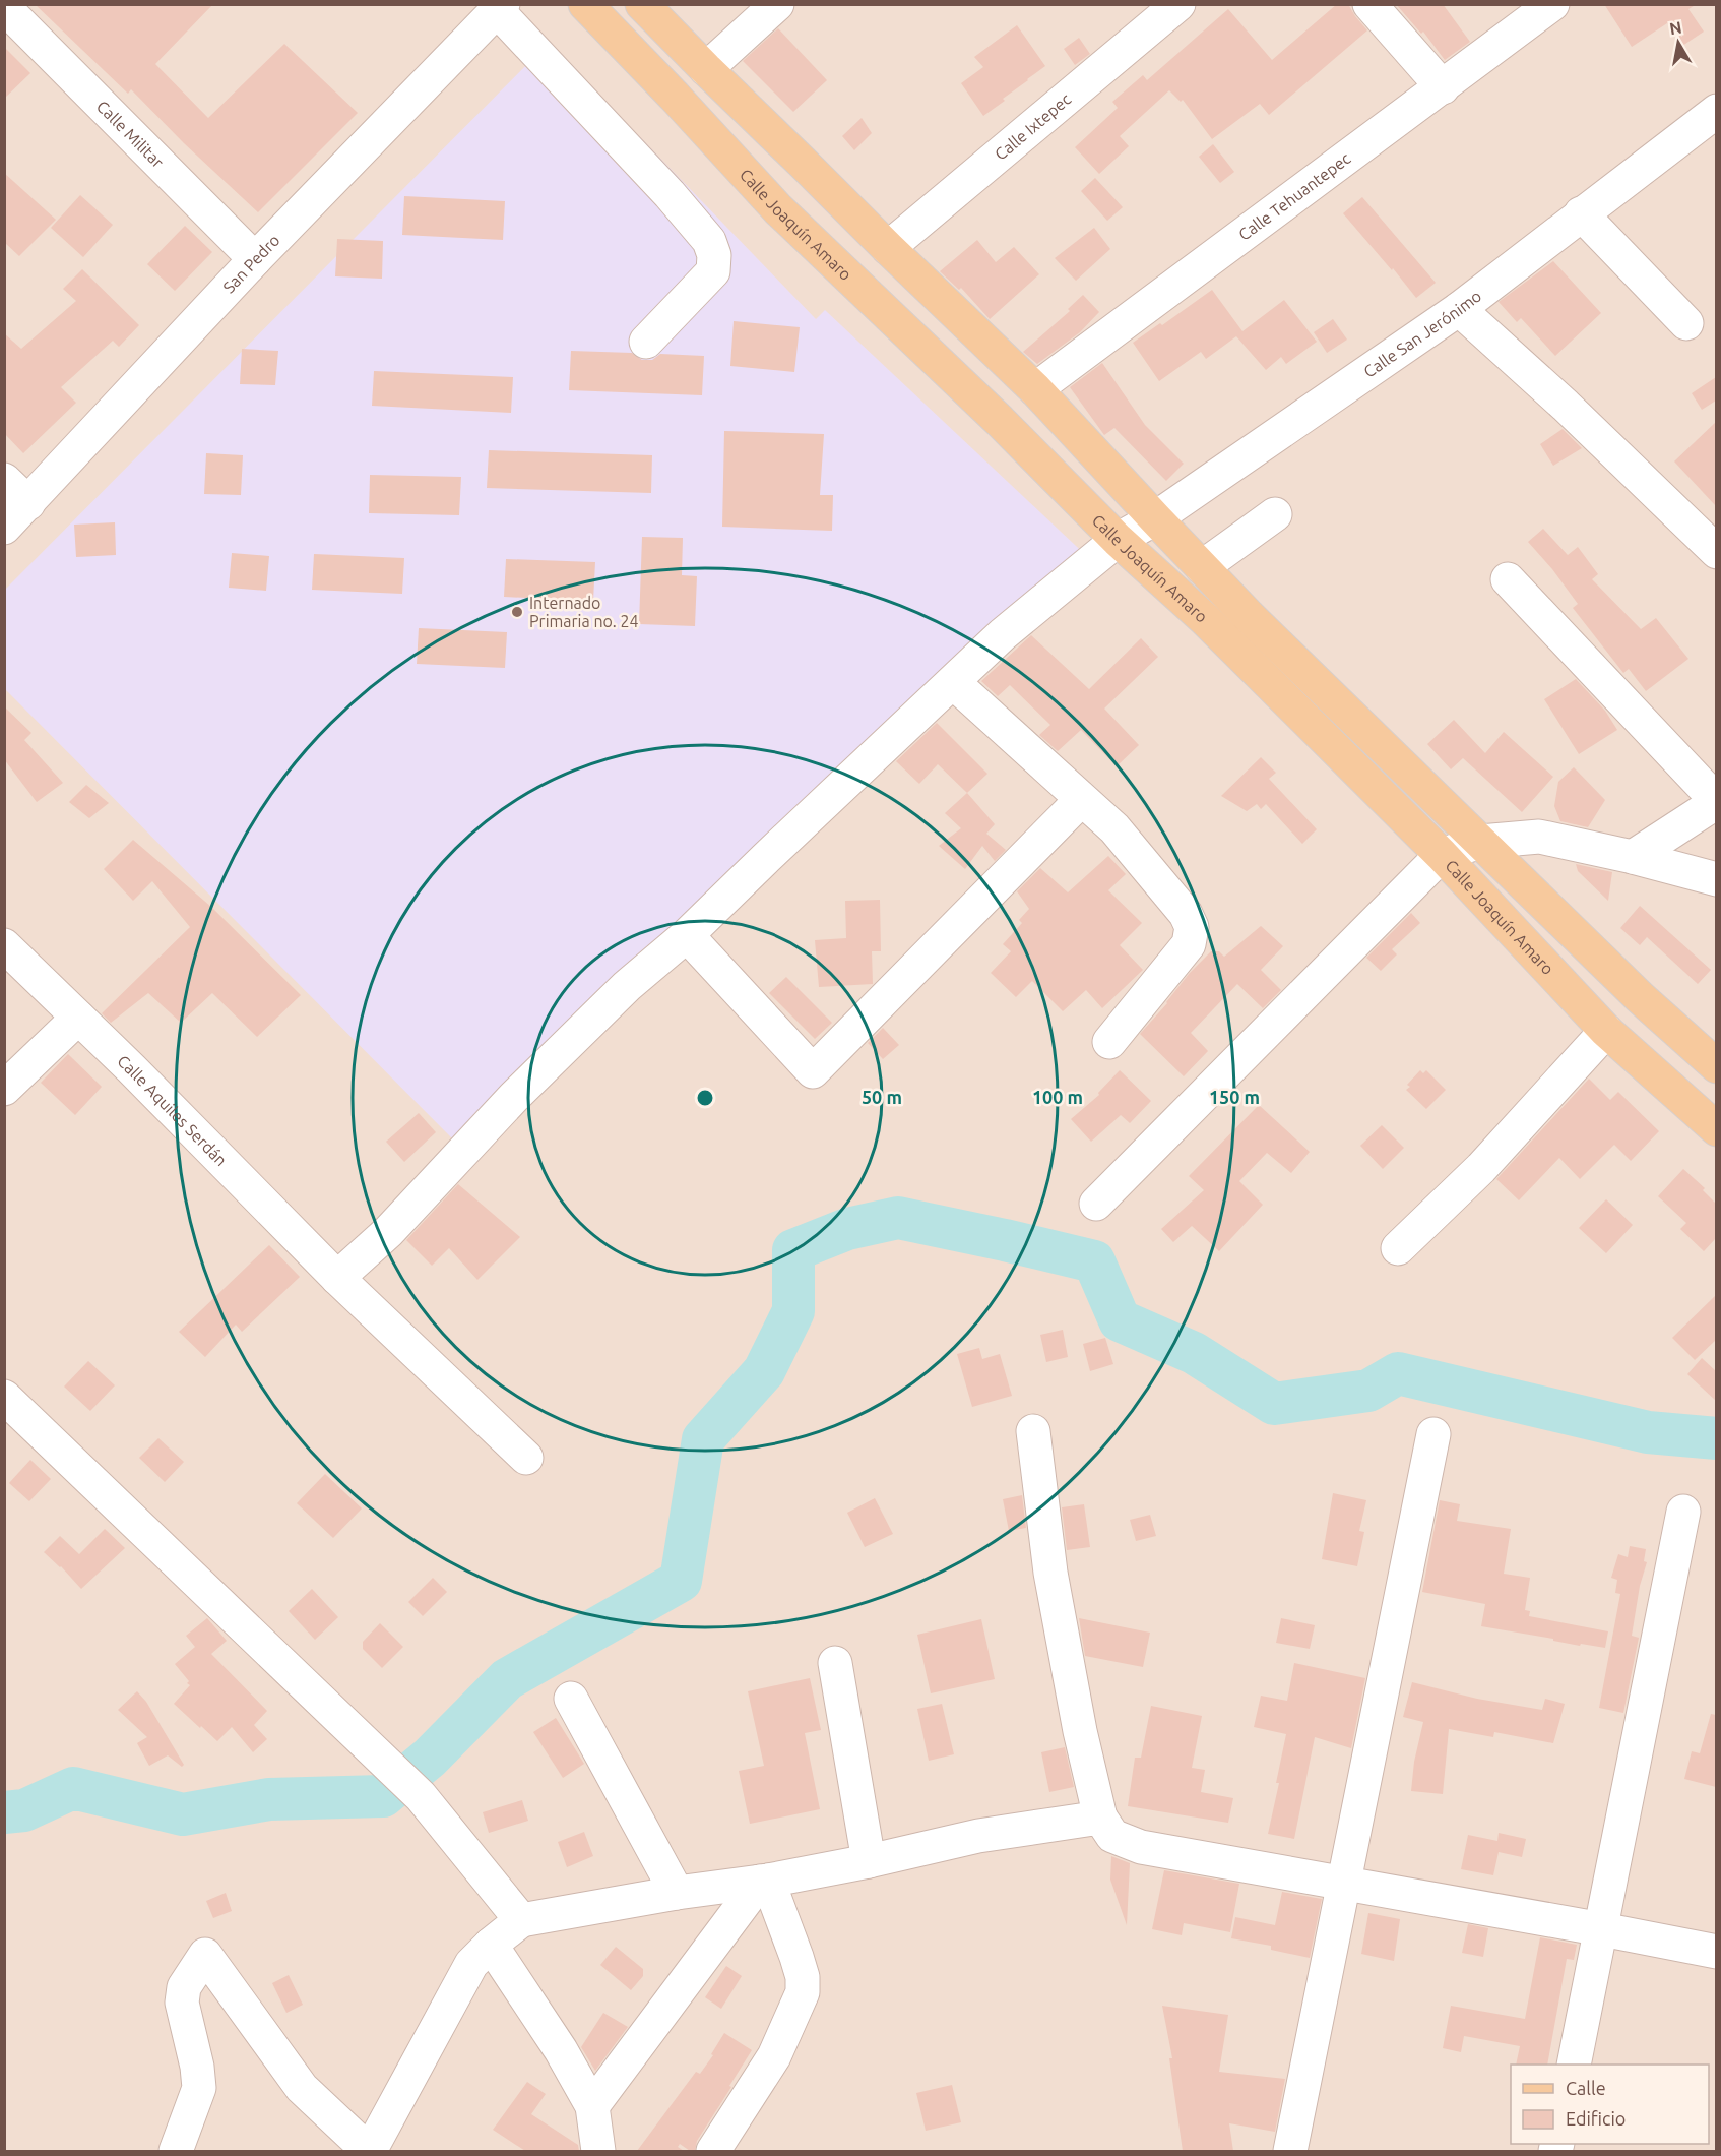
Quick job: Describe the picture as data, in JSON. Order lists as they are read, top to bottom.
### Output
{
  "streets": {
    "main road": ["Calle Joaquín Amaro"],
    "street": [
      "Calle Ixtepec",
      "Calle Militar",
      "Calle Tehuantepec",
      "San Pedro",
      "Calle San Jerónimo",
      "Calle Aquiles Serdán"
    ]
  },
  "crossings": [
    ["Calle Ixtepec", "Calle Joaquín Amaro"],
    ["Calle Militar", "San Pedro"],
    ["Calle Tehuantepec", "Calle Joaquín Amaro"],
    ["Calle Joaquín Amaro", "Calle San Jerónimo"],
    ["Calle San Jerónimo", "Calle Aquiles Serdán"]
  ],
  "places": ["Internado Primaria no. 24"],
  "legend": ["Calle", "Edificio"],
  "north": "top",
  "rings": ["50 m", "100 m", "150 m"]
}
